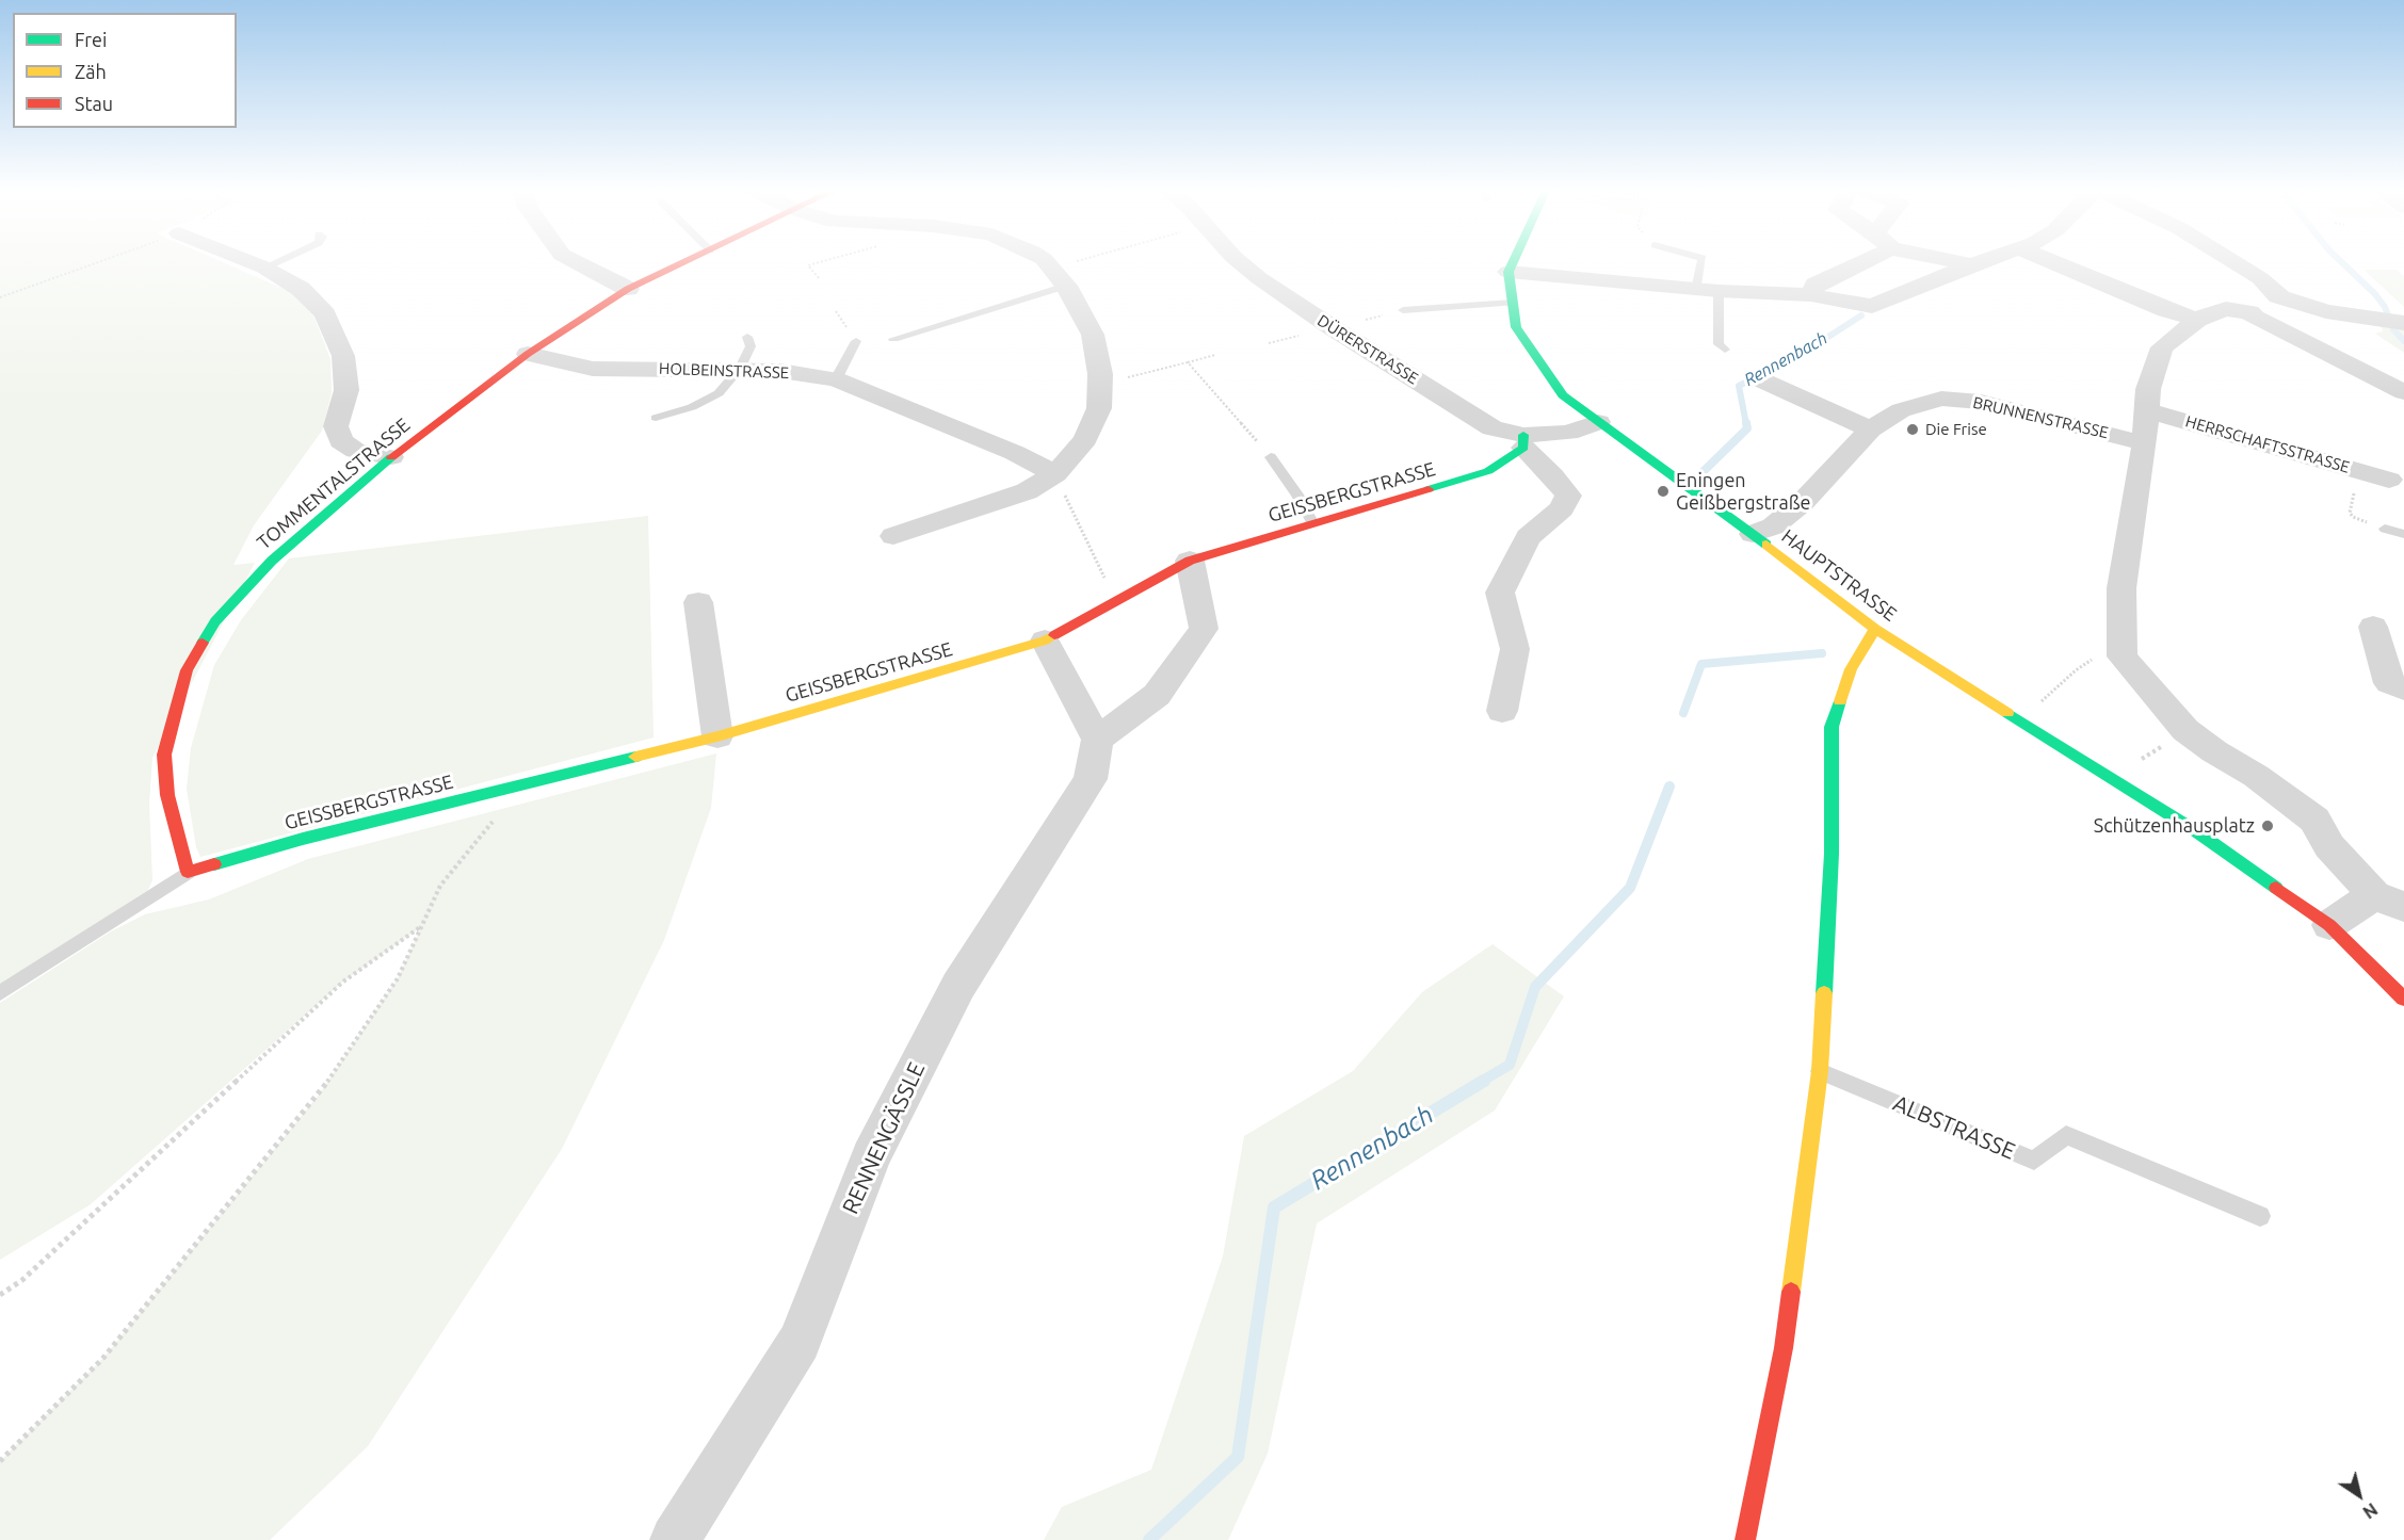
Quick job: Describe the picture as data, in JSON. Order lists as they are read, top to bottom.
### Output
{
  "streets": {
    "street": [
      "DÜRERSTRASSE",
      "HOLBEINSTRASSE",
      "BRUNNENSTRASSE",
      "HERRSCHAFTSSTRASSE",
      "TOMMENTALSTRASSE",
      "GEISSBERGSTRASSE",
      "HAUPTSTRASSE",
      "RENNENGÄSSLE"
    ],
    "lane": ["ALBSTRASSE"]
  },
  "crossings": [
    ["DÜRERSTRASSE", "GEISSBERGSTRASSE"],
    ["DÜRERSTRASSE", "HAUPTSTRASSE"],
    ["HOLBEINSTRASSE", "TOMMENTALSTRASSE"],
    ["BRUNNENSTRASSE", "HAUPTSTRASSE"],
    ["TOMMENTALSTRASSE", "GEISSBERGSTRASSE"]
  ],
  "water": ["Rennenbach"],
  "places": ["Die Frise", "Eningen Geißbergstraße", "Schützenhausplatz"],
  "legend": ["Frei", "Zäh", "Stau"],
  "north": "bottom right"
}
